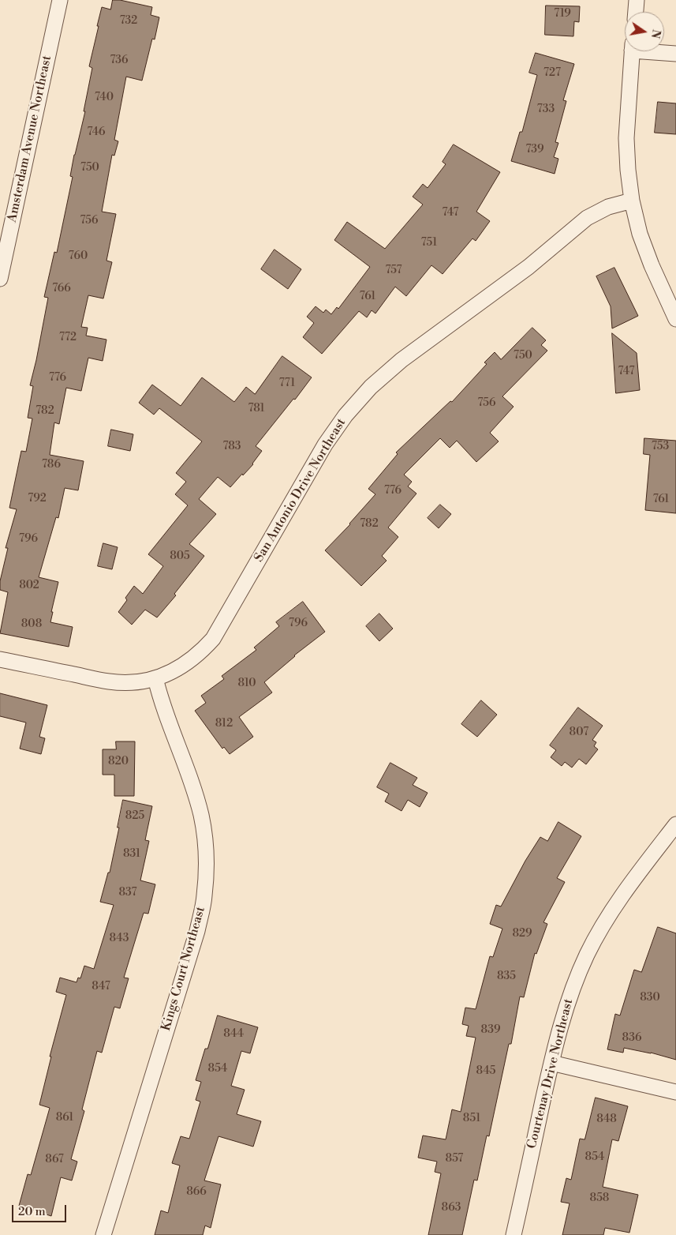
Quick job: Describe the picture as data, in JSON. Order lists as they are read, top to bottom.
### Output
{
  "streets": {
    "street": [
      "Amsterdam Avenue Northeast",
      "San Antonio Drive Northeast",
      "Kings Court Northeast",
      "Courtenay Drive Northeast"
    ]
  },
  "crossings": [
    ["San Antonio Drive Northeast", "Kings Court Northeast"]
  ],
  "house_numbers": [
    "719",
    "732",
    "736",
    "727",
    "740",
    "733",
    "746",
    "739",
    "750",
    "747",
    "756",
    "751",
    "760",
    "757",
    "766",
    "761",
    "772",
    "750",
    "747",
    "776",
    "771",
    "756",
    "781",
    "782",
    "783",
    "753",
    "786",
    "776",
    "792",
    "761",
    "782",
    "796",
    "805",
    "802",
    "796",
    "808",
    "810",
    "812",
    "807",
    "820",
    "825",
    "831",
    "837",
    "829",
    "843",
    "835",
    "847",
    "830",
    "839",
    "844",
    "836",
    "854",
    "845",
    "861",
    "851",
    "848",
    "854",
    "857",
    "867",
    "866",
    "858",
    "863"
  ],
  "scale_bar": "20 m",
  "north": "right"
}
